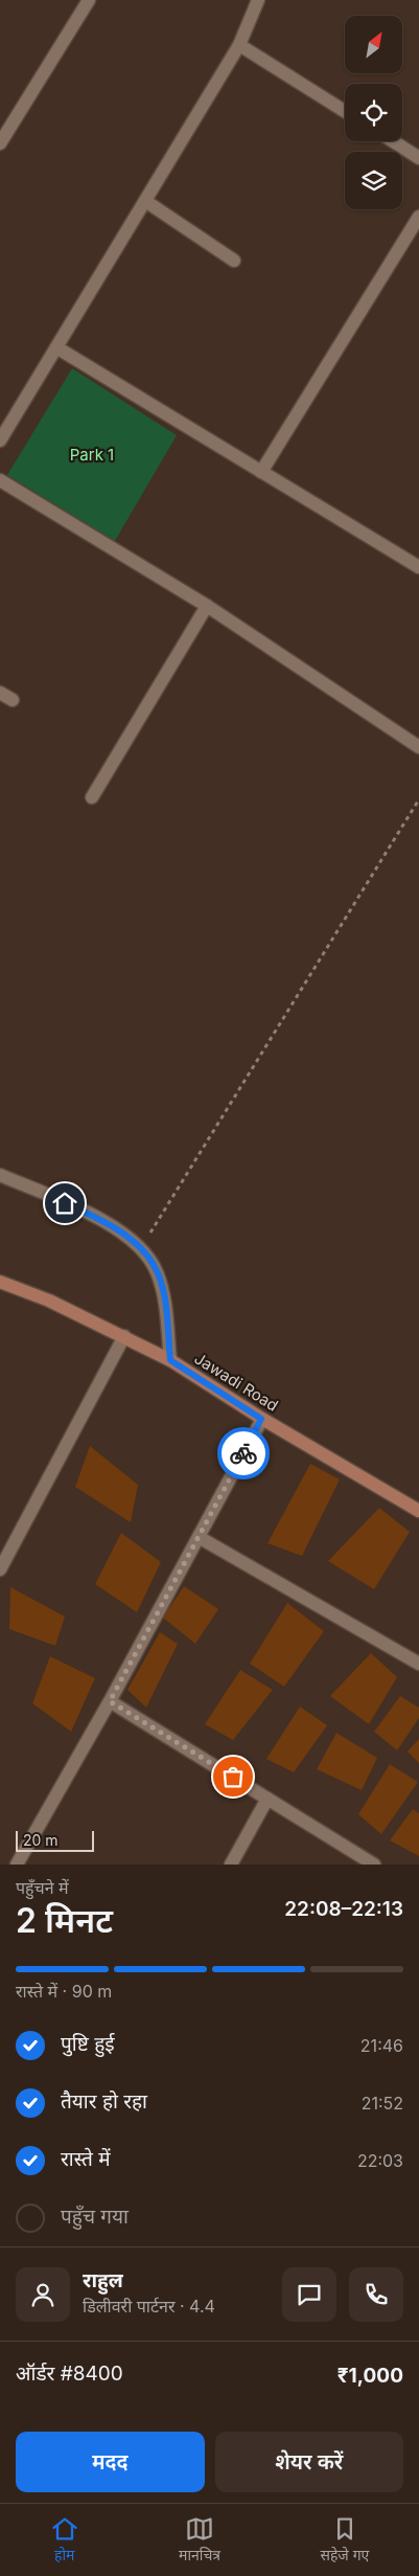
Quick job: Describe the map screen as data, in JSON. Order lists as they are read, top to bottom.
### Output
{
  "streets": {
    "street": ["Jawadi Road"]
  },
  "parks": ["Park 1"],
  "scale_bar": "20 m",
  "north": "top right",
  "page": {
    "scale": "20 m",
    "heading": ["2 मिनट", "पहुँचने में", "22:08–22:13"],
    "panel": [
      "राहुल",
      "डिलीवरी पार्टनर · 4.4",
      "ऑर्डर #8400",
      "₹1,000"
    ],
    "bar": "रास्ते में · 90 m",
    "list": [
      ["पुष्टि हुई", "21:46"],
      ["तैयार हो रहा", "21:52"],
      ["रास्ते में", "22:03"],
      "पहुँच गया"
    ],
    "buttons": ["मदद", "शेयर करें"],
    "tabs": ["होम", "मानचित्र", "सहेजे गए"]
  }
}
